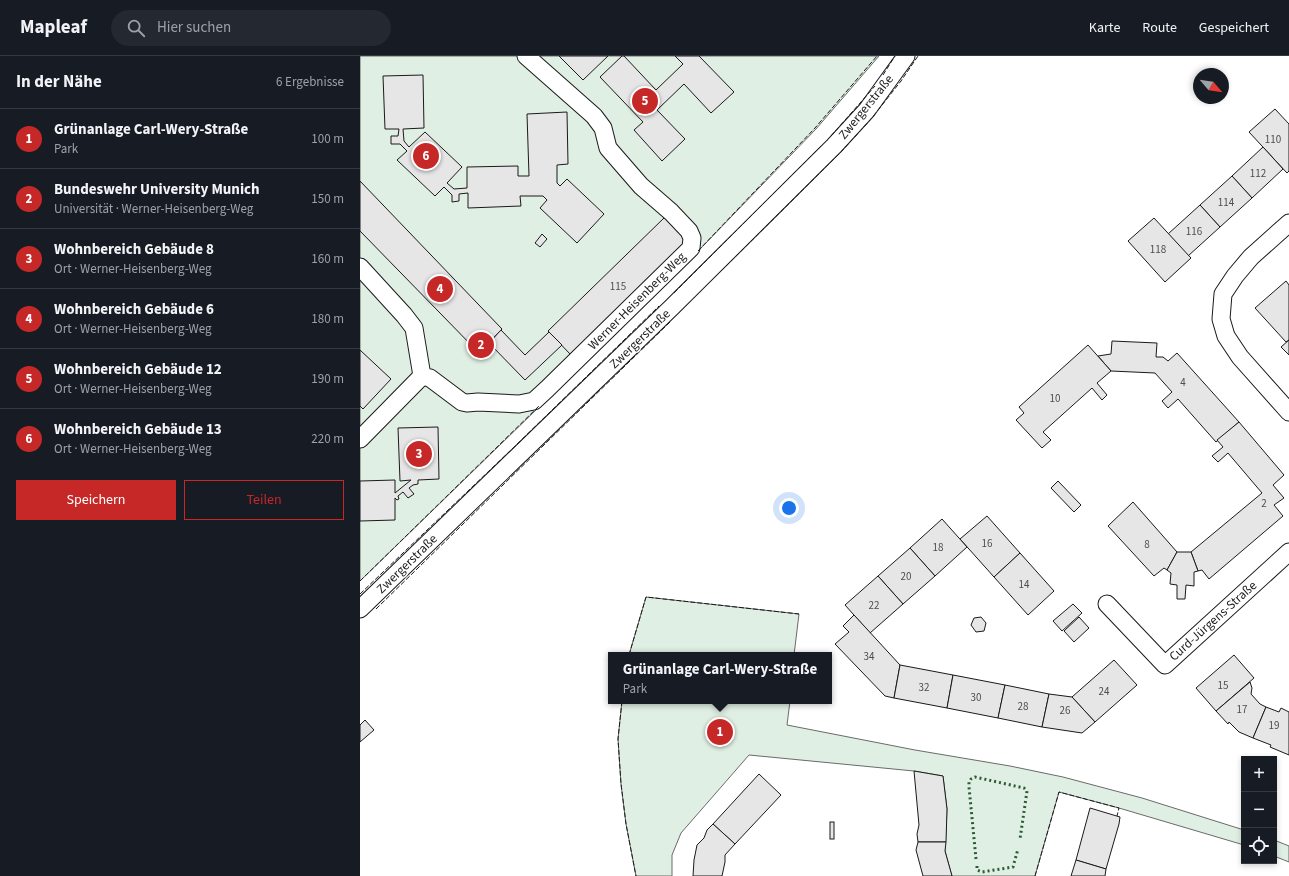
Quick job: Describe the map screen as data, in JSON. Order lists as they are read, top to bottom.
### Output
{
  "streets": {
    "street": ["Zwergerstraße", "Werner-Heisenberg-Weg", "Curd-Jürgens-Straße"]
  },
  "house_numbers": [
    "110",
    "112",
    "114",
    "116",
    "118",
    "115",
    "4",
    "10",
    "2",
    "16",
    "8",
    "18",
    "20",
    "14",
    "22",
    "34",
    "15",
    "32",
    "24",
    "30",
    "28",
    "17",
    "26",
    "19"
  ],
  "north": "bottom right",
  "page": {
    "header": "Mapleaf",
    "search": "Hier suchen",
    "nav": ["Karte", "Route", "Gespeichert"],
    "heading": ["In der Nähe", "6 Ergebnisse"],
    "pins": [
      "5",
      "6",
      "4",
      "2",
      "3",
      "1"
    ],
    "list": [
      {
        "mark": "1",
        "name": "Grünanlage Carl-Wery-Straße",
        "note": "Park",
        "value": "100 m"
      },
      {
        "mark": "2",
        "name": "Bundeswehr University Munich",
        "note": "Universität · Werner-Heisenberg-Weg",
        "value": "150 m"
      },
      {
        "mark": "3",
        "name": "Wohnbereich Gebäude 8",
        "note": "Ort · Werner-Heisenberg-Weg",
        "value": "160 m"
      },
      {
        "mark": "4",
        "name": "Wohnbereich Gebäude 6",
        "note": "Ort · Werner-Heisenberg-Weg",
        "value": "180 m"
      },
      {
        "mark": "5",
        "name": "Wohnbereich Gebäude 12",
        "note": "Ort · Werner-Heisenberg-Weg",
        "value": "190 m"
      },
      {
        "mark": "6",
        "name": "Wohnbereich Gebäude 13",
        "note": "Ort · Werner-Heisenberg-Weg",
        "value": "220 m"
      }
    ],
    "buttons": ["Speichern", "Teilen"],
    "popup": ["Grünanlage Carl-Wery-Straße", "Park"],
    "map_buttons": ["+", "−"]
  }
}
